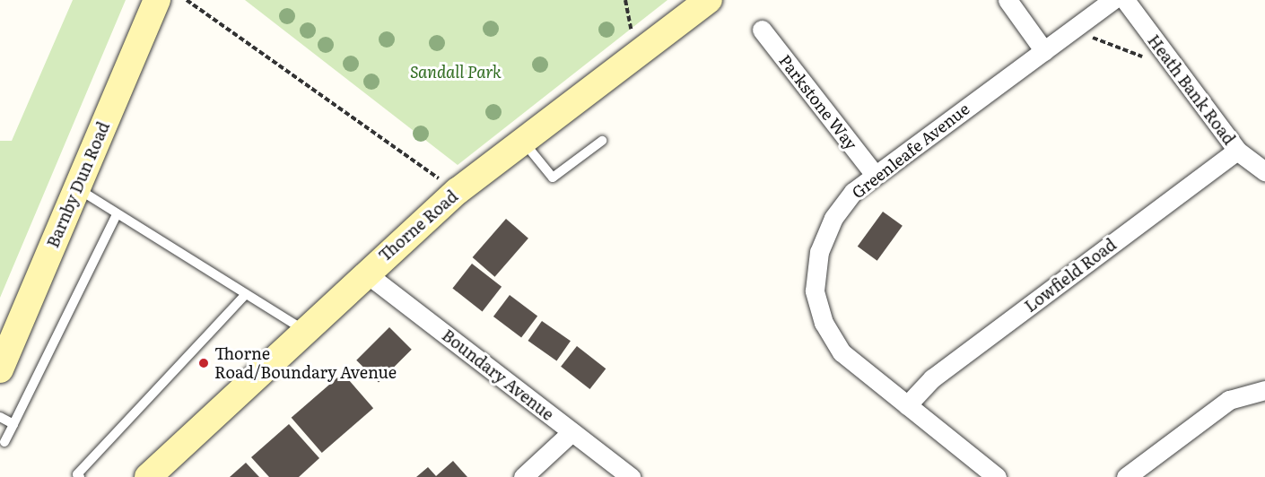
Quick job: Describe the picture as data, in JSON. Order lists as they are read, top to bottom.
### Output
{
  "streets": {
    "street": [
      "Heath Bank Road",
      "Parkstone Way",
      "Greenleafe Avenue",
      "Barnby Dun Road",
      "Thorne Road",
      "Lowfield Road",
      "Boundary Avenue"
    ]
  },
  "crossings": [
    ["Heath Bank Road", "Lowfield Road"],
    ["Parkstone Way", "Greenleafe Avenue"],
    ["Greenleafe Avenue", "Lowfield Road"],
    ["Thorne Road", "Boundary Avenue"]
  ],
  "parks": ["Sandall Park"],
  "places": ["Thorne Road/Boundary Avenue"]
}
